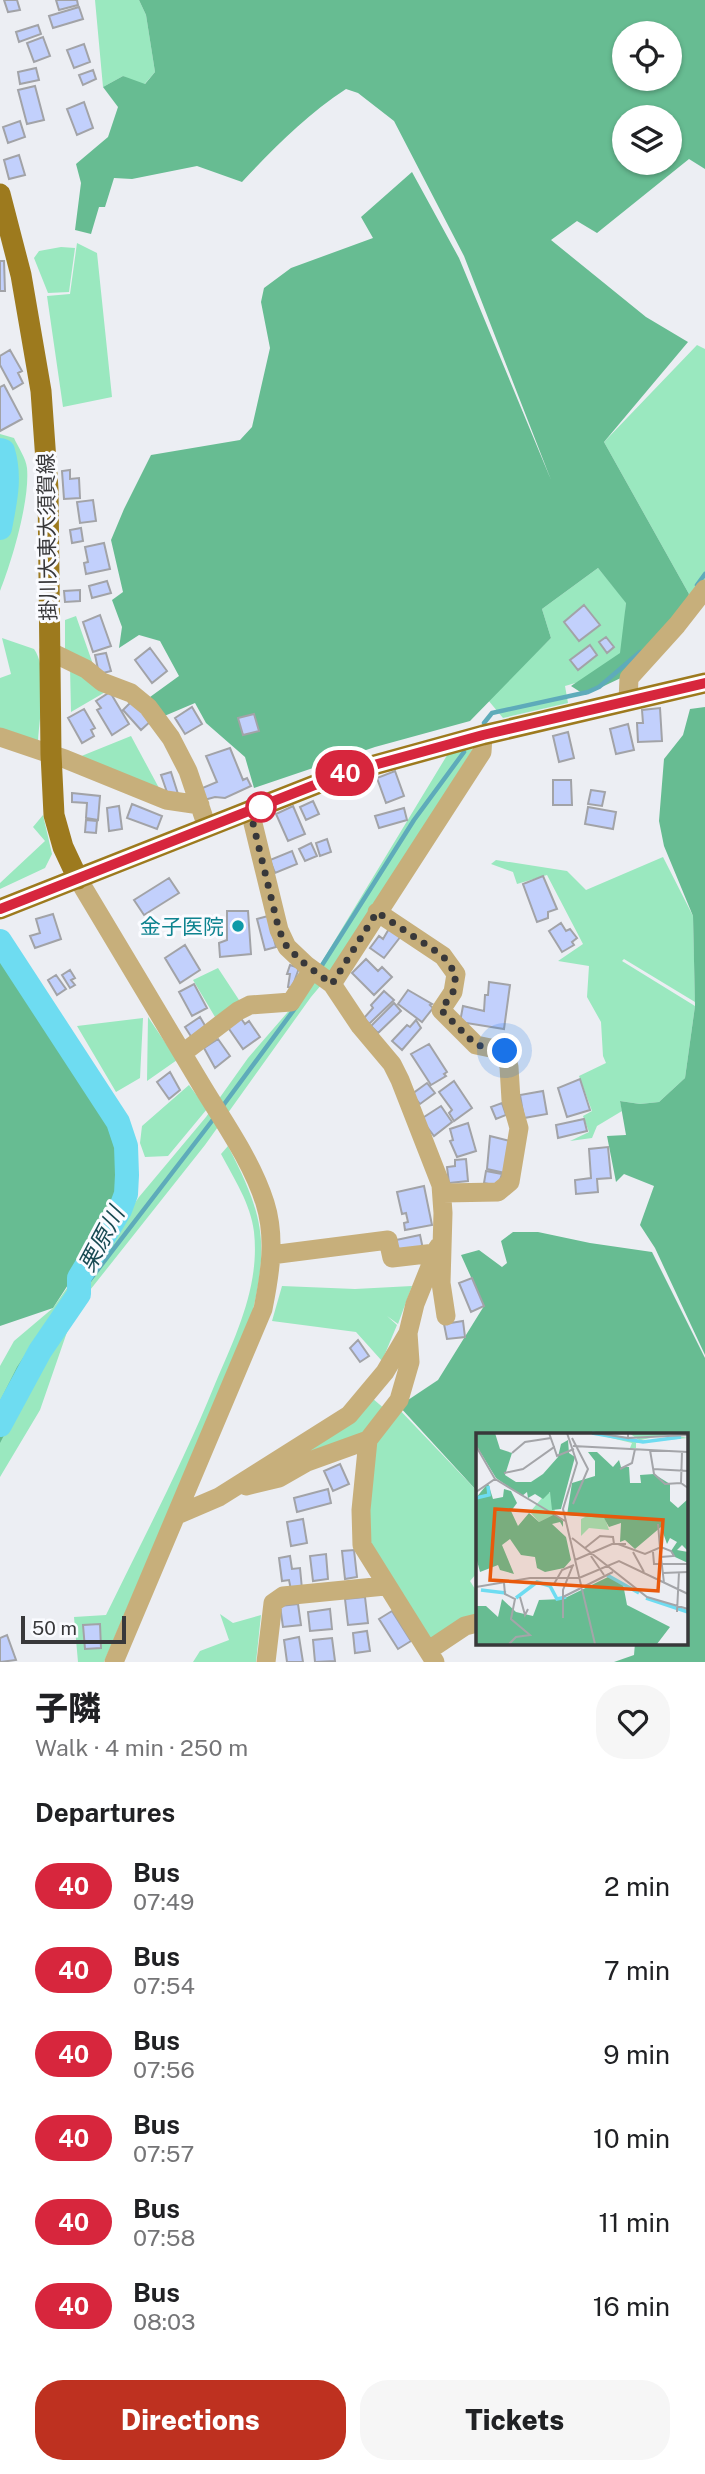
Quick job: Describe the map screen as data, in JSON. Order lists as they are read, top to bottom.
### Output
{
  "streets": {
    "main road": ["掛川大東大須賀線"]
  },
  "water": ["栗原川"],
  "places": ["金子医院"],
  "lines": ["bus line 40"],
  "scale_bar": "50 m",
  "page": {
    "on_map": "40",
    "scale": "50 m",
    "heading": [
      ["子隣", "Walk · 4 min · 250 m"],
      "Departures"
    ],
    "list": [
      {
        "mark": "40",
        "name": "Bus",
        "note": "07:49",
        "value": "2 min"
      },
      {
        "mark": "40",
        "name": "Bus",
        "note": "07:54",
        "value": "7 min"
      },
      {
        "mark": "40",
        "name": "Bus",
        "note": "07:56",
        "value": "9 min"
      },
      {
        "mark": "40",
        "name": "Bus",
        "note": "07:57",
        "value": "10 min"
      },
      {
        "mark": "40",
        "name": "Bus",
        "note": "07:58",
        "value": "11 min"
      },
      {
        "mark": "40",
        "name": "Bus",
        "note": "08:03",
        "value": "16 min"
      }
    ],
    "buttons": ["Directions", "Tickets"]
  }
}
